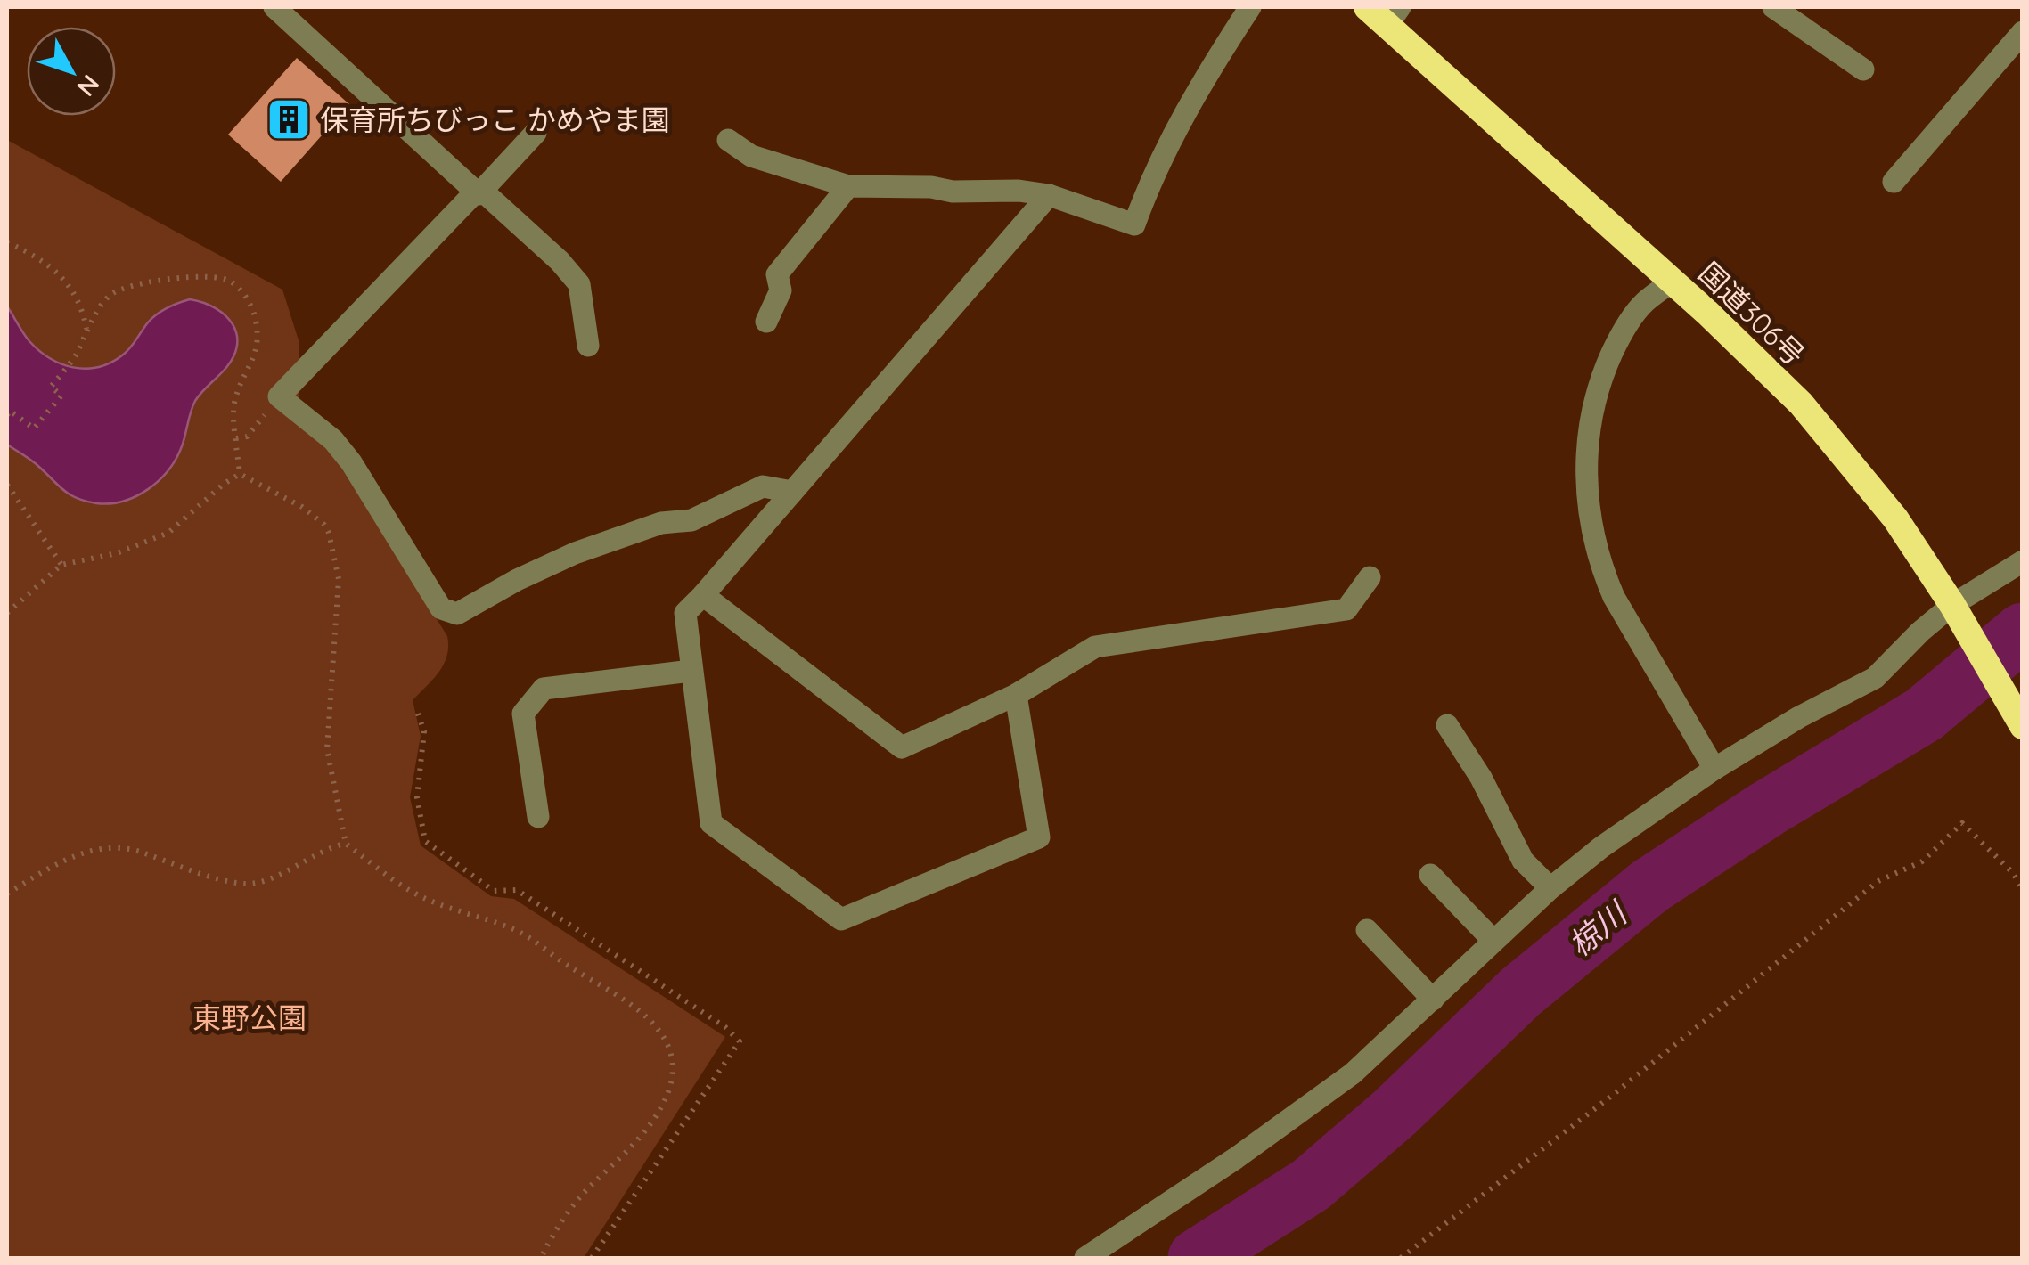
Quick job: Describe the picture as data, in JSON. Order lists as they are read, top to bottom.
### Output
{
  "streets": {
    "highway": ["国道306号"]
  },
  "water": ["椋川"],
  "parks": ["東野公園"],
  "places": {
    "building": ["保育所ちびっこ かめやま園"]
  },
  "north": "bottom right"
}
